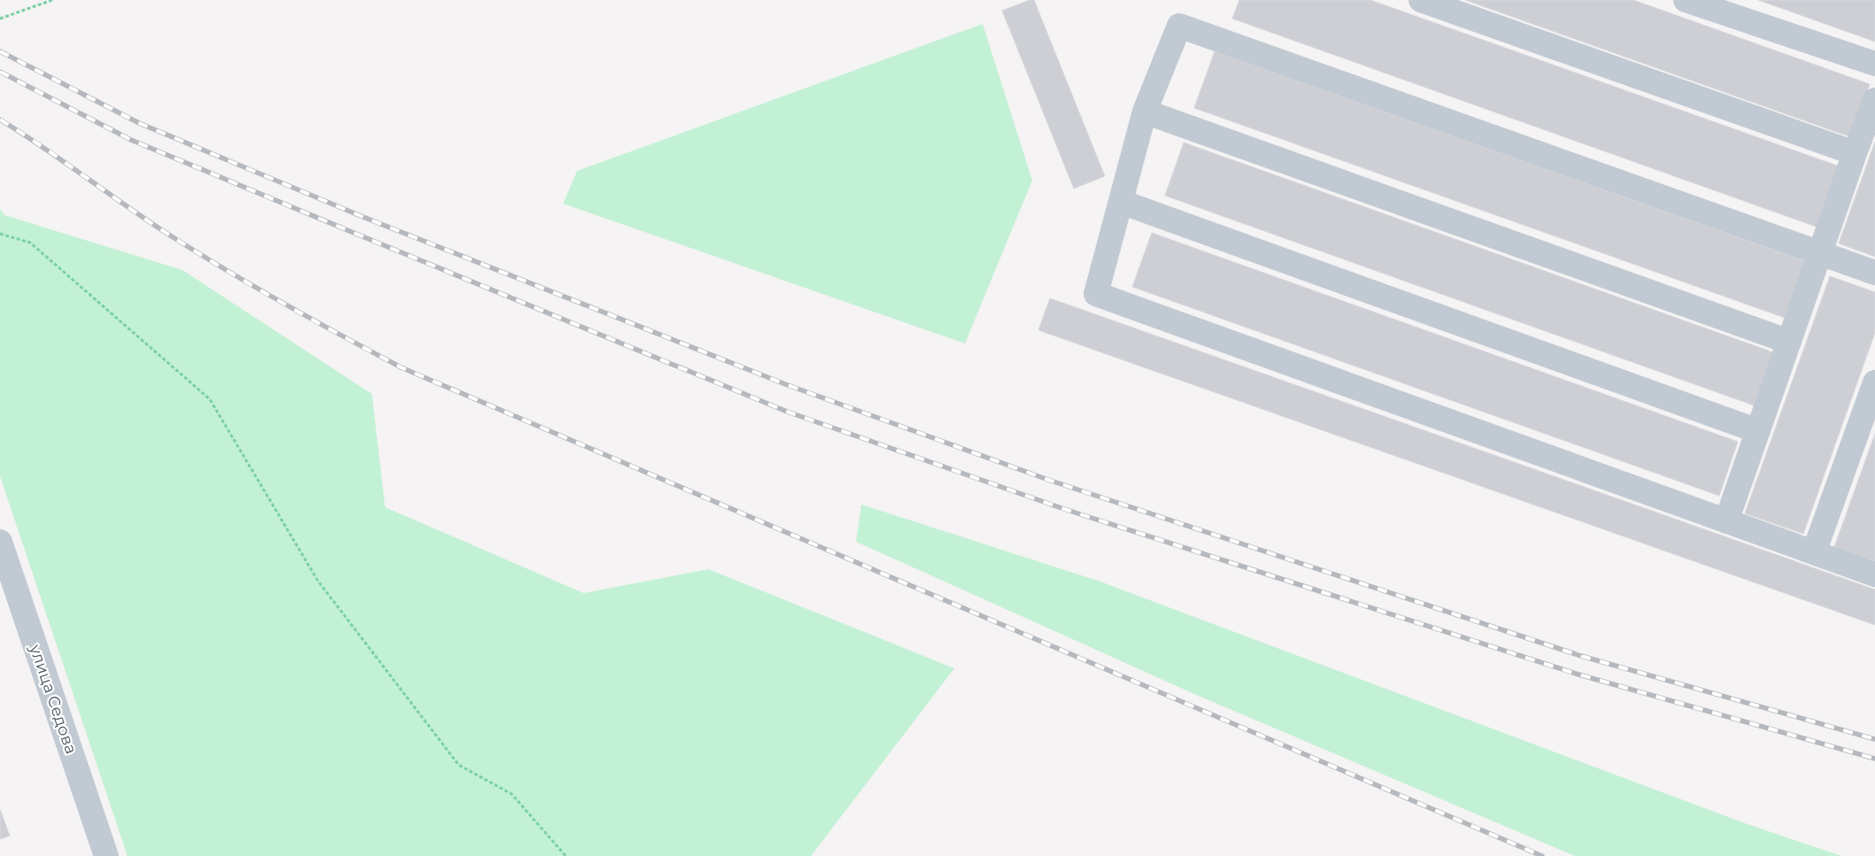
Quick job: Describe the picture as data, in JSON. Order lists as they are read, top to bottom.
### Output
{
  "streets": {
    "street": ["улица Седова"]
  }
}
